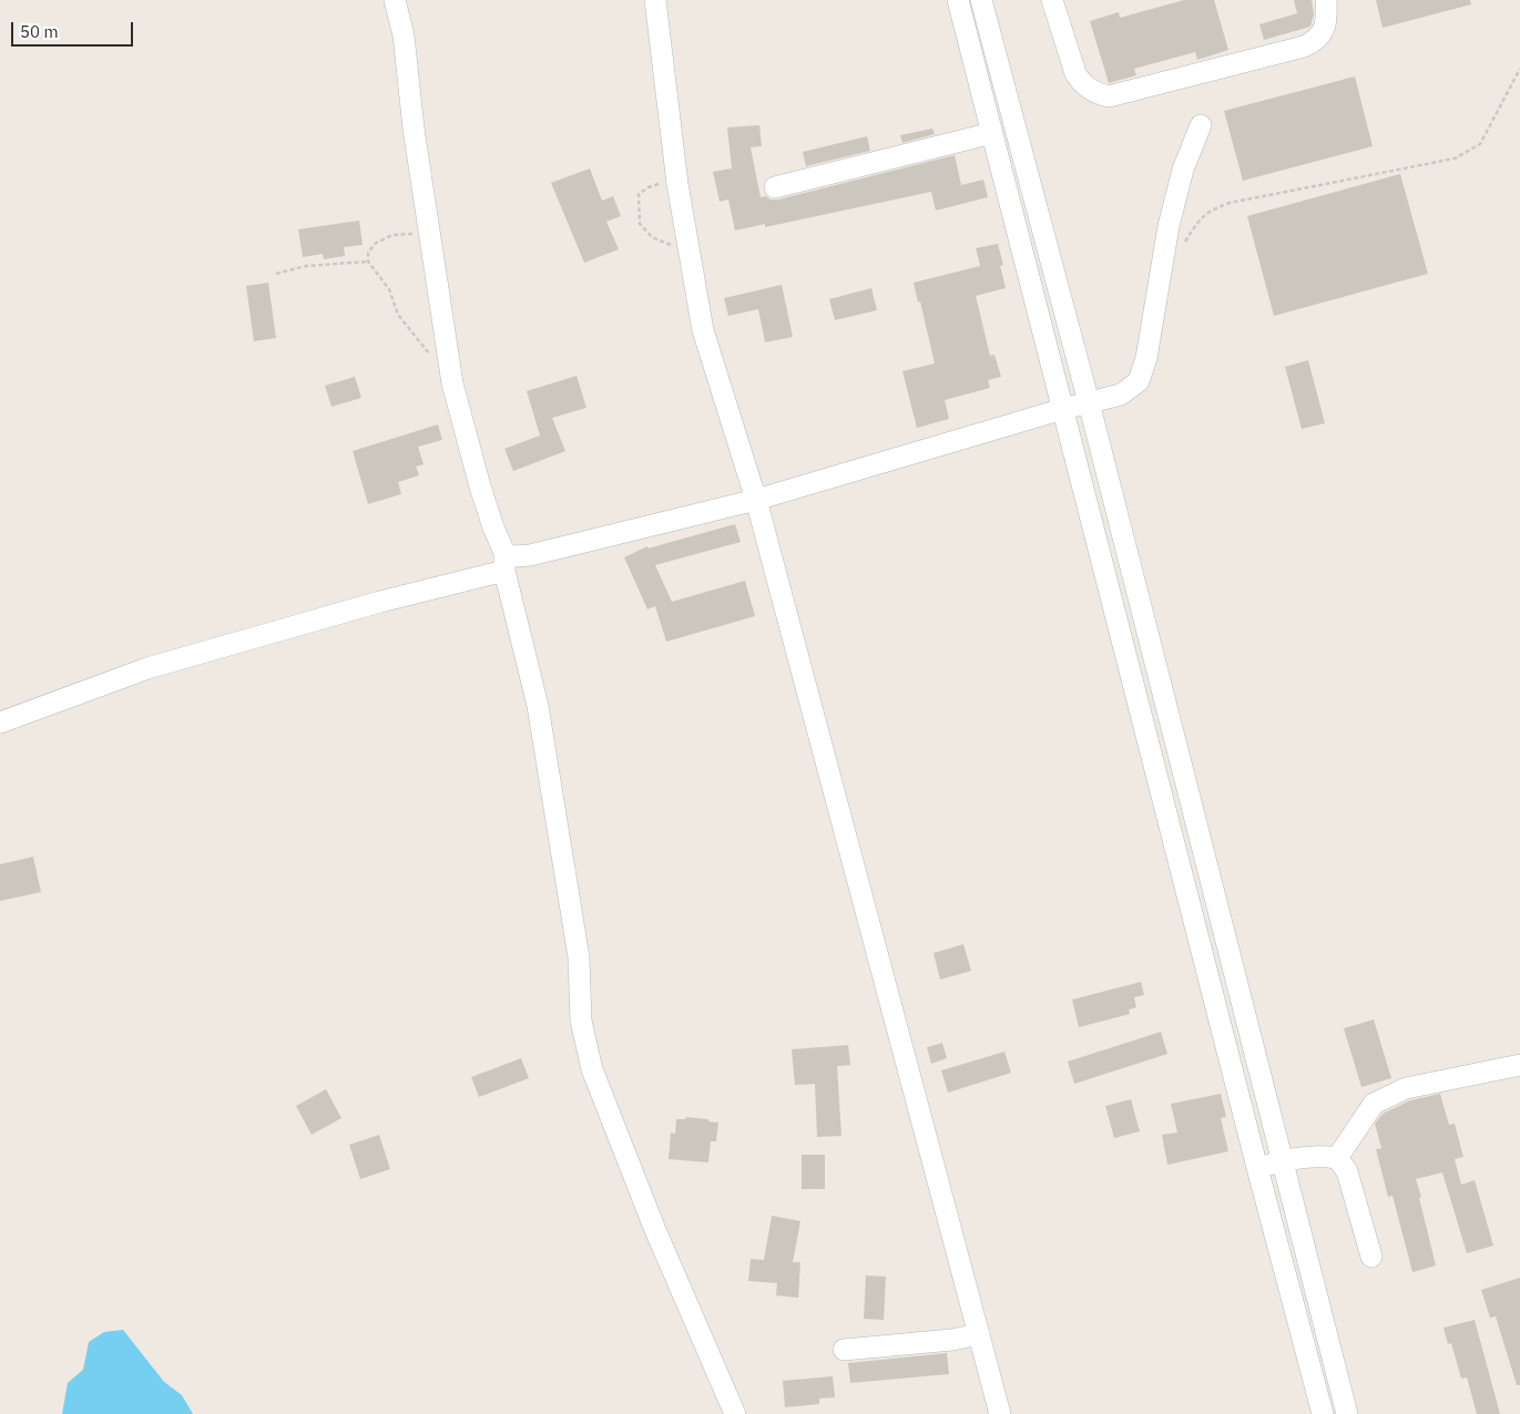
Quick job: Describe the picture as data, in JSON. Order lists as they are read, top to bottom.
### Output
{
  "scale_bar": "50 m"
}
